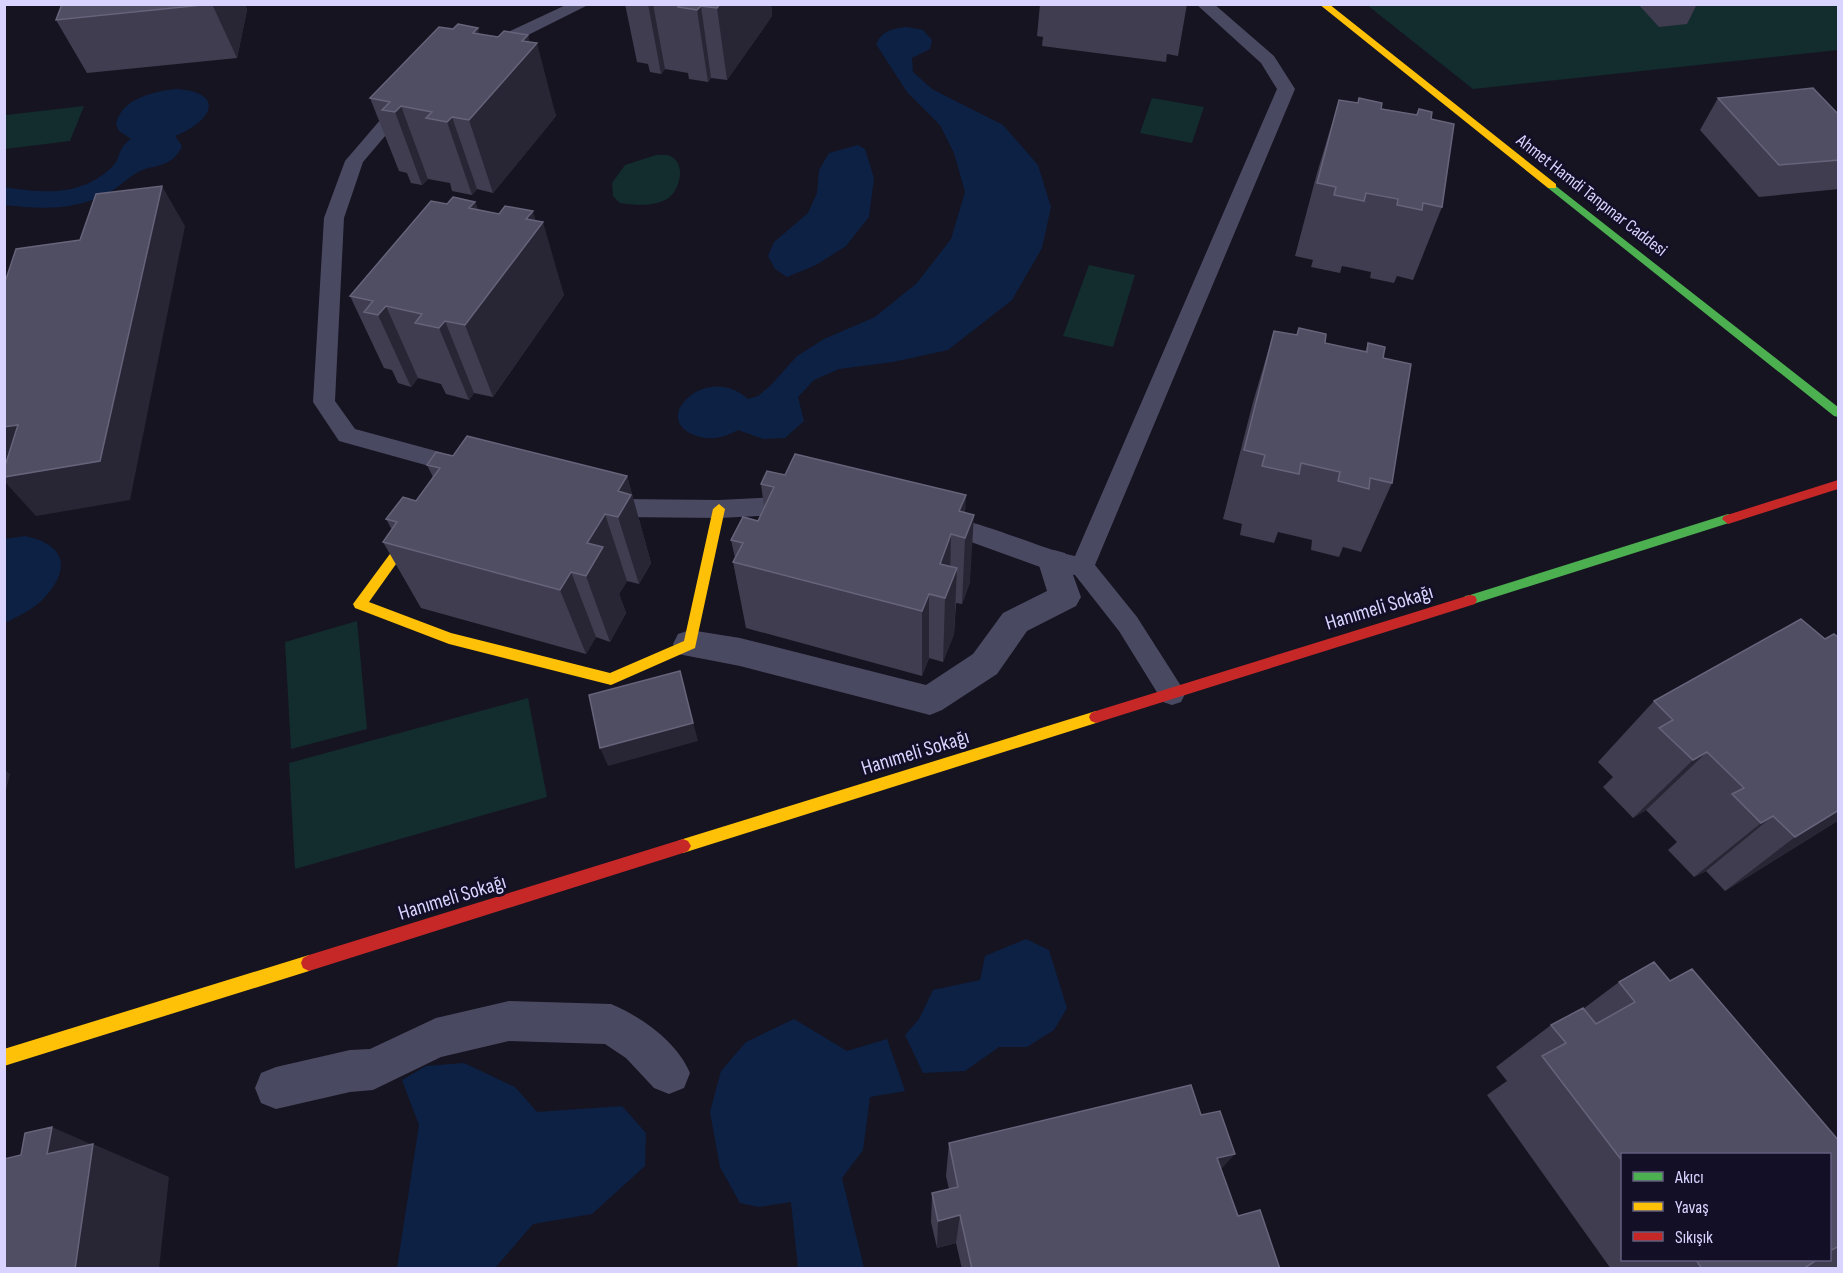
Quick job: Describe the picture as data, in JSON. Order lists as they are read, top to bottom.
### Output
{
  "streets": {
    "street": ["Ahmet Hamdi Tanpınar Caddesi", "Hanımeli Sokağı"]
  },
  "legend": ["Akıcı", "Yavaş", "Sıkışık"]
}
